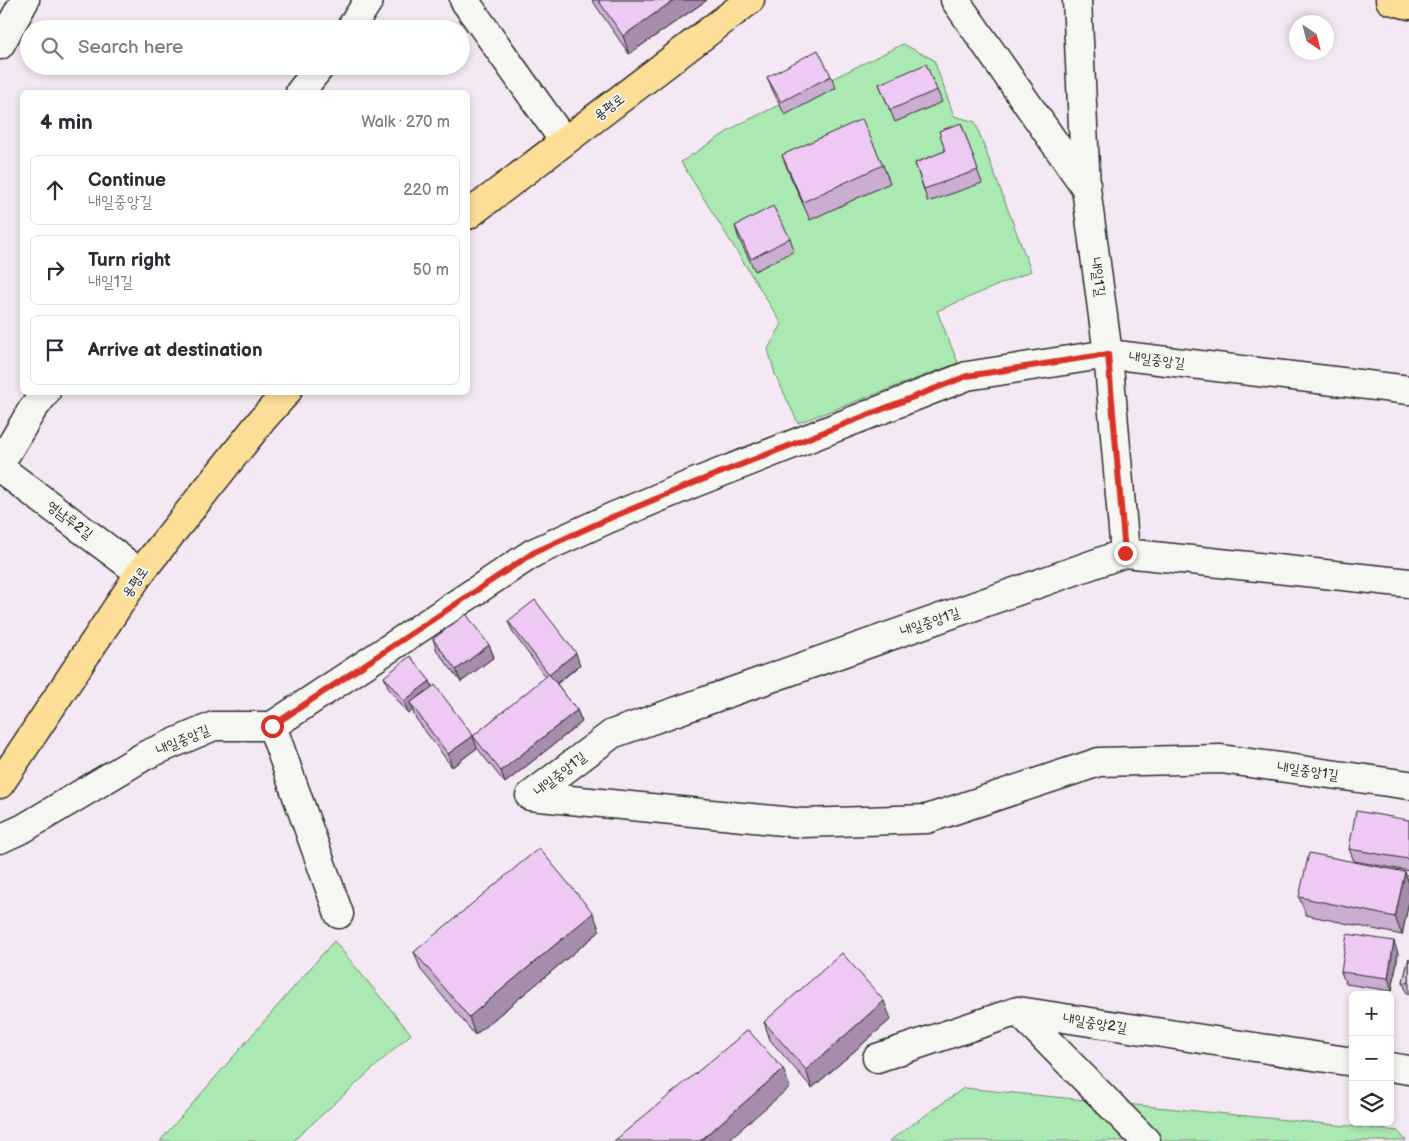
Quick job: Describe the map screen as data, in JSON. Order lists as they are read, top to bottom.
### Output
{
  "streets": {
    "main road": ["용평로"],
    "street": [
      "내일1길",
      "내일중앙길",
      "영남루2길",
      "내일중앙1길",
      "내일중앙2길"
    ]
  },
  "crossings": [
    ["용평로", "영남루2길"],
    ["내일1길", "내일중앙길"],
    ["내일1길", "내일중앙1길"]
  ],
  "north": "bottom right",
  "page": {
    "search": "Search here",
    "heading": ["4 min", "Walk · 270 m"],
    "list": [
      ["Continue", "내일중앙길", "220 m"],
      ["Turn right", "내일1길", "50 m"],
      "Arrive at destination"
    ],
    "map_buttons": ["+", "−"]
  }
}
